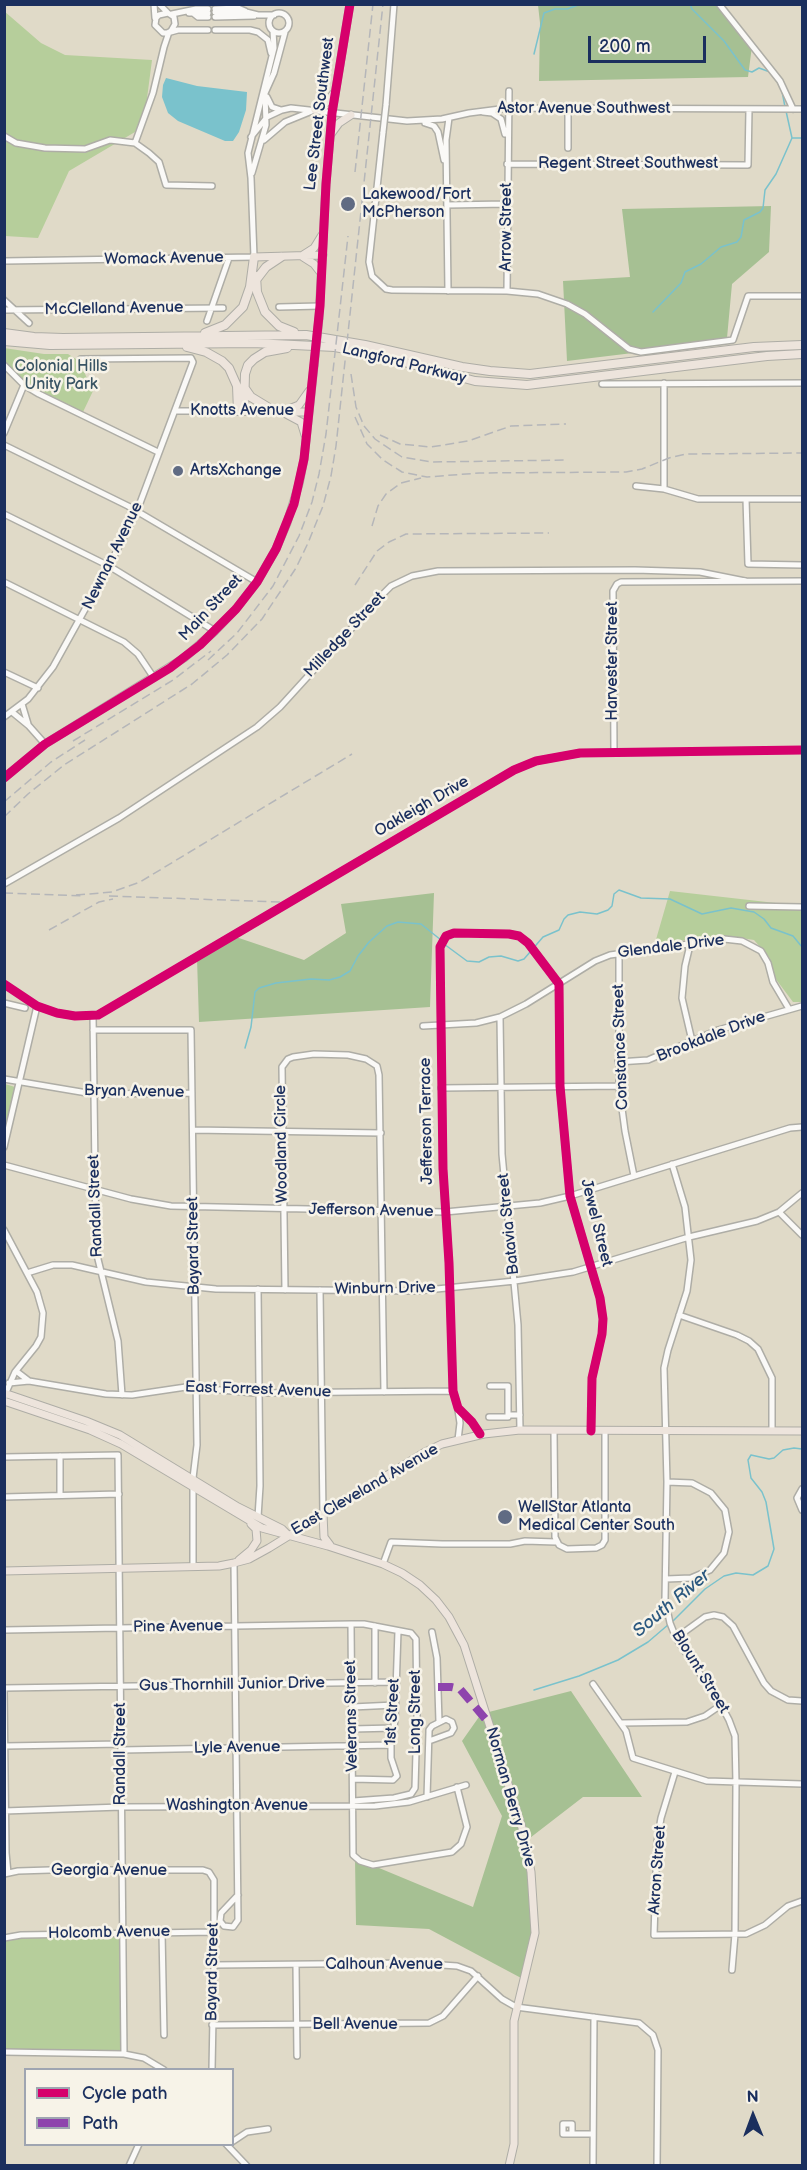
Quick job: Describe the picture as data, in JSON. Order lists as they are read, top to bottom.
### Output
{
  "streets": {
    "highway": ["Langford Parkway"],
    "main road": [
      "Lee Street Southwest",
      "Womack Avenue",
      "Knotts Avenue",
      "Main Street",
      "East Cleveland Avenue",
      "Norman Berry Drive"
    ],
    "street": [
      "Astor Avenue Southwest",
      "Regent Street Southwest",
      "Arrow Street",
      "McClelland Avenue",
      "Newnan Avenue",
      "Milledge Street",
      "Harvester Street",
      "Oakleigh Drive",
      "Glendale Drive",
      "Brookdale Drive",
      "Constance Street",
      "Bryan Avenue",
      "Jefferson Terrace",
      "Woodland Circle",
      "Randall Street",
      "Jefferson Avenue",
      "Jewel Street",
      "Batavia Street",
      "Bayard Street",
      "Winburn Drive",
      "East Forrest Avenue",
      "Pine Avenue",
      "Blount Street",
      "Gus Thornhill Junior Drive",
      "1st Street",
      "Long Street",
      "Veterans Street",
      "Lyle Avenue",
      "Washington Avenue",
      "Akron Street",
      "Georgia Avenue",
      "Holcomb Avenue",
      "Calhoun Avenue",
      "Bell Avenue"
    ]
  },
  "crossings": [
    ["Astor Avenue Southwest", "Lee Street Southwest"],
    ["Astor Avenue Southwest", "Regent Street Southwest"],
    ["Lee Street Southwest", "Main Street"],
    ["Regent Street Southwest", "Arrow Street"],
    ["Womack Avenue", "Main Street"],
    ["Knotts Avenue", "Newnan Avenue"],
    ["Knotts Avenue", "Main Street"],
    ["Milledge Street", "Harvester Street"],
    ["Harvester Street", "Oakleigh Drive"],
    ["Oakleigh Drive", "Randall Street"],
    ["Glendale Drive", "Brookdale Drive"],
    ["Glendale Drive", "Constance Street"],
    ["Glendale Drive", "Jefferson Terrace"],
    ["Glendale Drive", "Jewel Street"],
    ["Glendale Drive", "Batavia Street"],
    ["Brookdale Drive", "Constance Street"],
    ["Constance Street", "Jefferson Avenue"],
    ["Bryan Avenue", "Randall Street"],
    ["Bryan Avenue", "Bayard Street"],
    ["Jefferson Terrace", "Jefferson Avenue"],
    ["Jefferson Terrace", "Jewel Street"],
    ["Jefferson Terrace", "Winburn Drive"],
    ["Jefferson Terrace", "East Forrest Avenue"],
    ["Jefferson Terrace", "East Cleveland Avenue"],
    ["Woodland Circle", "Jefferson Avenue"],
    ["Woodland Circle", "Winburn Drive"],
    ["Woodland Circle", "East Forrest Avenue"],
    ["Randall Street", "Jefferson Avenue"],
    ["Randall Street", "Bayard Street"],
    ["Randall Street", "Winburn Drive"],
    ["Randall Street", "East Forrest Avenue"],
    ["Randall Street", "East Cleveland Avenue"],
    ["Randall Street", "Pine Avenue"],
    ["Randall Street", "Gus Thornhill Junior Drive"],
    ["Randall Street", "Lyle Avenue"],
    ["Randall Street", "Washington Avenue"],
    ["Randall Street", "Georgia Avenue"],
    ["Randall Street", "Holcomb Avenue"],
    ["Jefferson Avenue", "Jewel Street"],
    ["Jefferson Avenue", "Batavia Street"],
    ["Jefferson Avenue", "Bayard Street"],
    ["Jefferson Avenue", "Blount Street"],
    ["Jewel Street", "Winburn Drive"],
    ["Jewel Street", "East Cleveland Avenue"],
    ["Batavia Street", "Winburn Drive"],
    ["Batavia Street", "East Cleveland Avenue"],
    ["Bayard Street", "Winburn Drive"],
    ["Bayard Street", "East Forrest Avenue"],
    ["Bayard Street", "East Cleveland Avenue"],
    ["Bayard Street", "Pine Avenue"],
    ["Bayard Street", "Gus Thornhill Junior Drive"],
    ["Bayard Street", "Lyle Avenue"],
    ["Bayard Street", "Norman Berry Drive"],
    ["Bayard Street", "Washington Avenue"],
    ["Bayard Street", "Georgia Avenue"],
    ["Bayard Street", "Holcomb Avenue"],
    ["Bayard Street", "Calhoun Avenue"],
    ["Bayard Street", "Bell Avenue"],
    ["Winburn Drive", "Blount Street"],
    ["East Cleveland Avenue", "Blount Street"],
    ["East Cleveland Avenue", "Norman Berry Drive"],
    ["Pine Avenue", "Veterans Street"],
    ["Blount Street", "Akron Street"],
    ["Gus Thornhill Junior Drive", "1st Street"],
    ["Gus Thornhill Junior Drive", "Veterans Street"],
    ["1st Street", "Long Street"],
    ["1st Street", "Veterans Street"],
    ["1st Street", "Lyle Avenue"],
    ["Long Street", "Veterans Street"],
    ["Long Street", "Washington Avenue"],
    ["Veterans Street", "Lyle Avenue"],
    ["Veterans Street", "Washington Avenue"],
    ["Norman Berry Drive", "Calhoun Avenue"],
    ["Calhoun Avenue", "Bell Avenue"]
  ],
  "water": ["South River"],
  "parks": ["Colonial Hills Unity Park"],
  "places": ["Lakewood/Fort McPherson", "ArtsXchange", "WellStar Atlanta Medical Center South"],
  "legend": ["Cycle path", "Path"],
  "scale_bar": "200 m",
  "north": "top"
}
